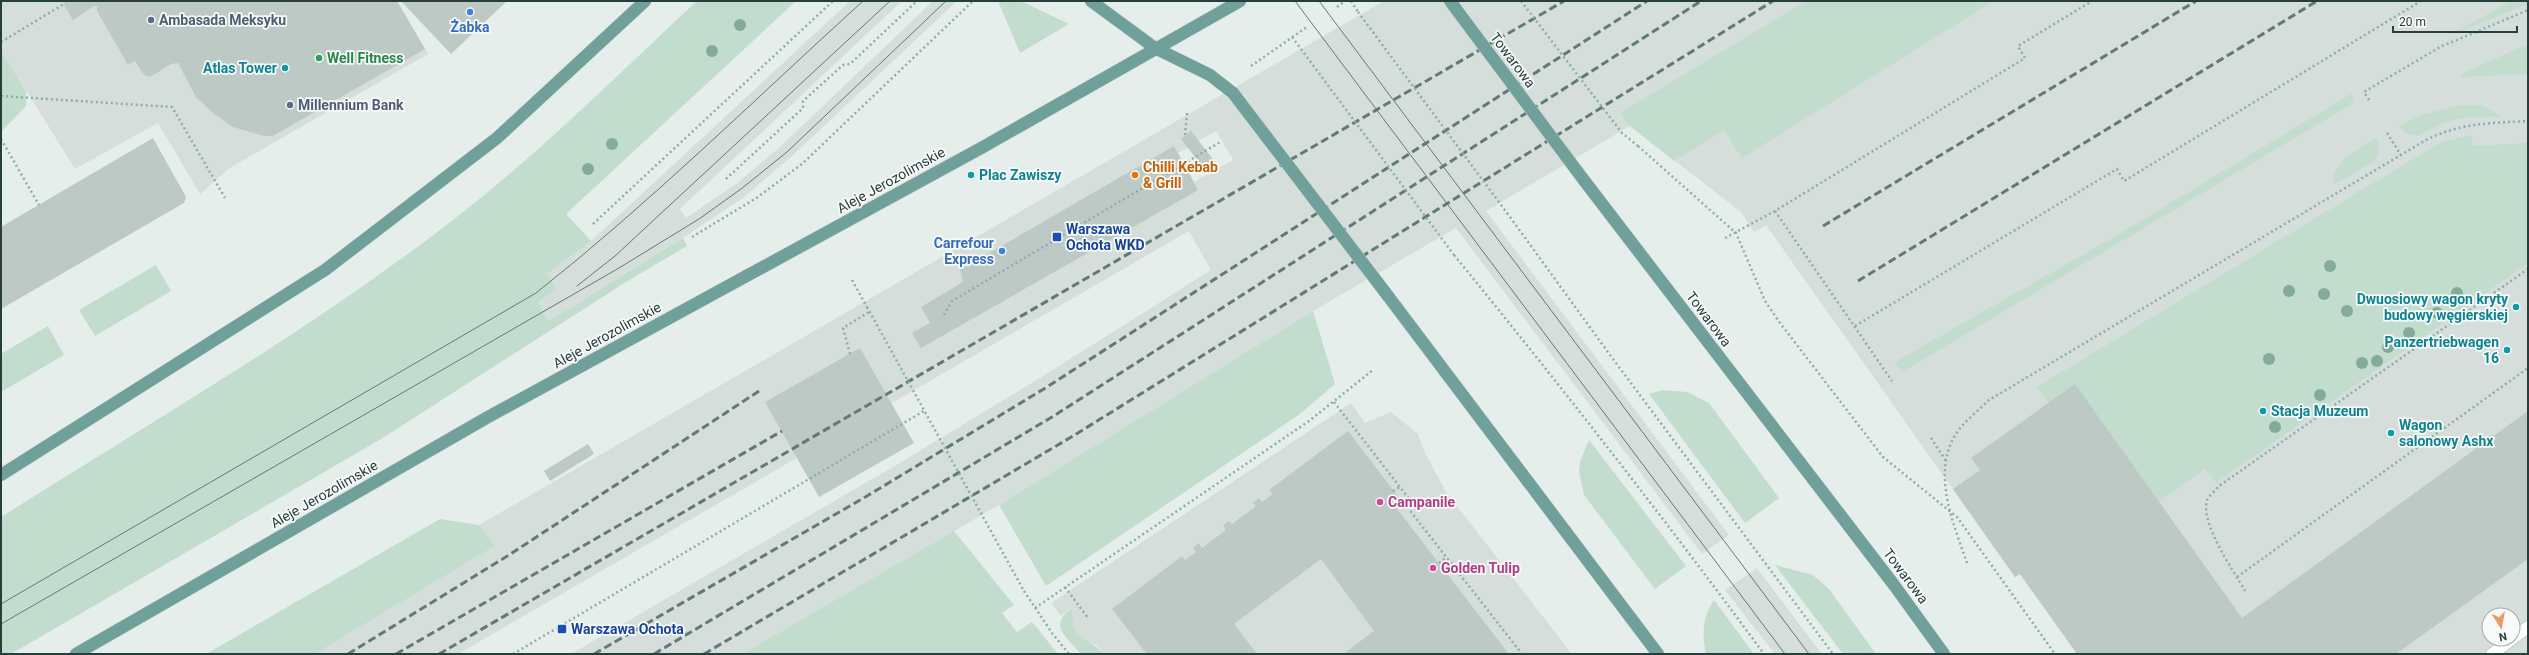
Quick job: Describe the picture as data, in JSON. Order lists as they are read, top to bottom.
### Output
{
  "streets": {
    "main road": ["Towarowa", "Aleje Jerozolimskie"]
  },
  "places": {
    "other": [
      "Żabka",
      "Ambasada Meksyku",
      "Well Fitness",
      "Atlas Tower",
      "Millennium Bank",
      "Plac Zawiszy",
      "Chilli Kebab & Grill",
      "Carrefour Express",
      "Dwuosiowy wagon kryty budowy węgierskiej",
      "Panzertriebwagen 16",
      "Stacja Muzeum",
      "Wagon salonowy Ashx",
      "Campanile",
      "Golden Tulip"
    ],
    "transit": ["Warszawa Ochota WKD", "Warszawa Ochota"]
  },
  "scale_bar": "20 m",
  "north": "bottom"
}
